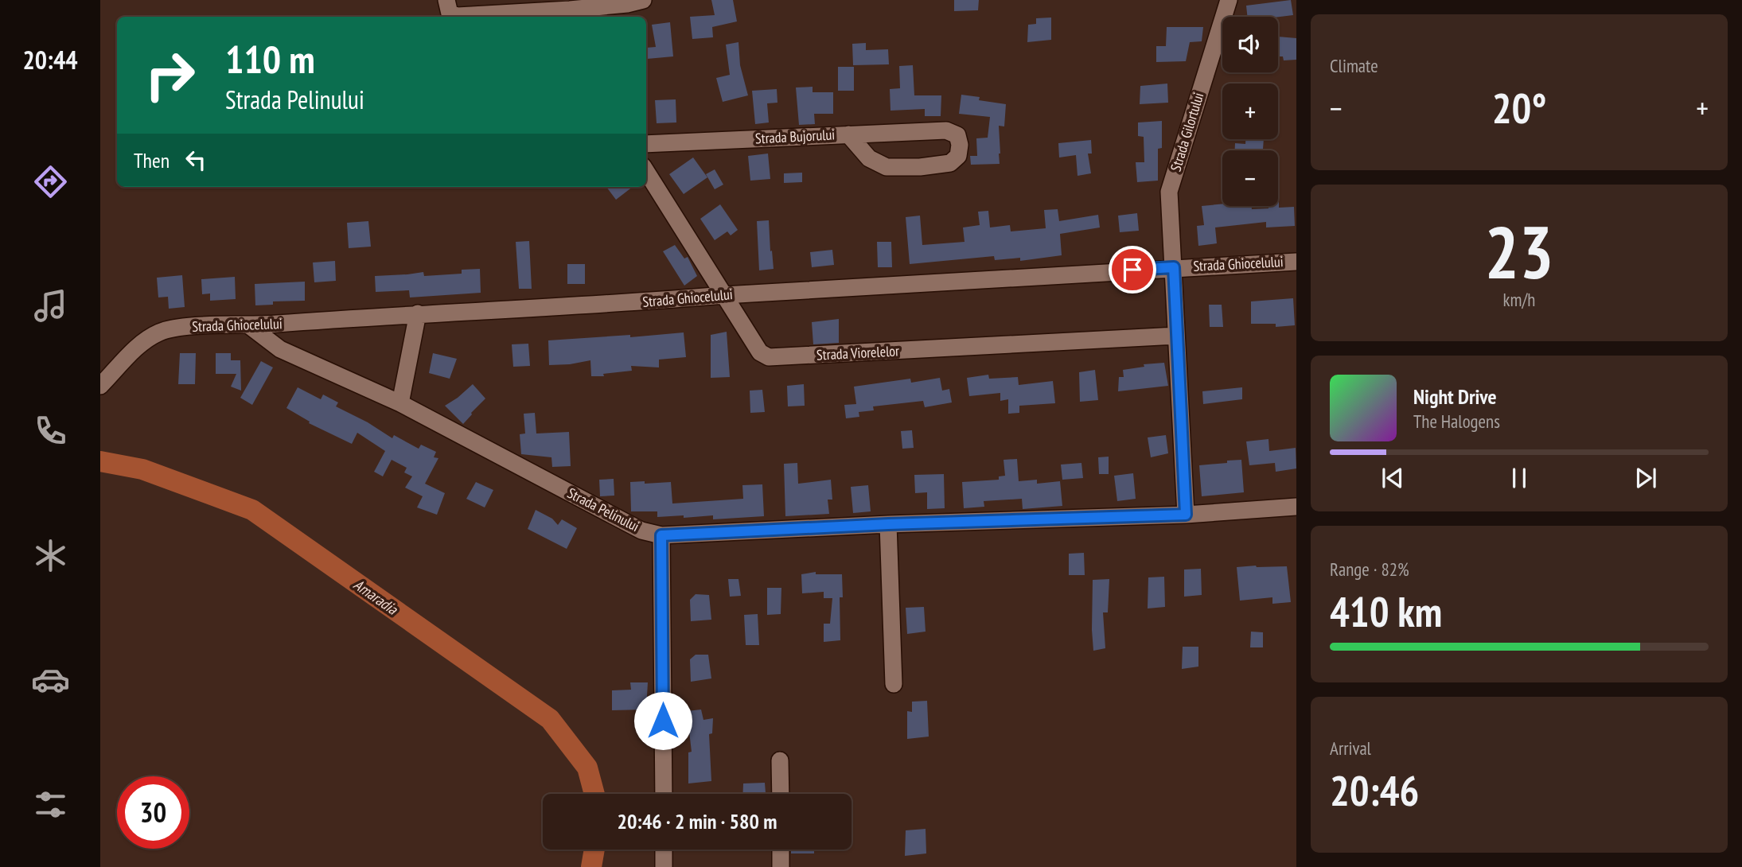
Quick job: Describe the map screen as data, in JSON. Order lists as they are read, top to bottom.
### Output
{
  "streets": {
    "street": [
      "Strada Gilortului",
      "Strada Bujorului",
      "Strada Ghiocelului",
      "Strada Viorelelor",
      "Strada Pelinului"
    ]
  },
  "crossings": [
    ["Strada Gilortului", "Strada Ghiocelului"],
    ["Strada Ghiocelului", "Strada Viorelelor"],
    ["Strada Ghiocelului", "Strada Pelinului"]
  ],
  "water": ["Amaradia"],
  "page": {
    "tabs": "20:44",
    "tile": [
      "Climate",
      ["23", "km/h"],
      ["Range · 82%", "410 km"],
      ["Arrival", "20:46"]
    ],
    "map_buttons": ["+", "−"],
    "turn": ["110 m", "Strada Pelinului"],
    "heat": ["−", "20°", "+"],
    "then": "Then",
    "song": ["Night Drive", "The Halogens"],
    "limit": "30",
    "trip": "20:46 · 2 min · 580 m"
  }
}
